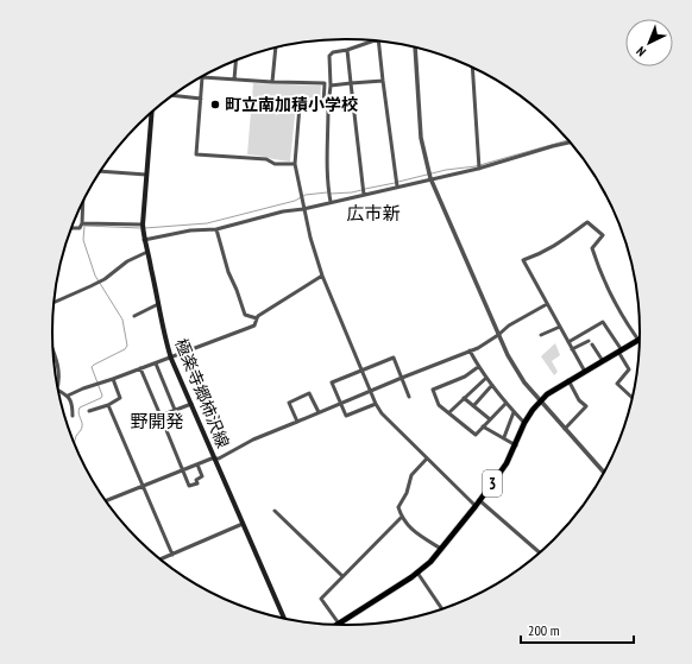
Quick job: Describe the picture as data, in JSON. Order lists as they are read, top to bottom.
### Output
{
  "streets": {
    "main road": ["極楽寺郷柿沢線", "3"]
  },
  "districts": ["広市新", "野開発"],
  "places": ["町立南加積小学校"],
  "scale_bar": "200 m",
  "north": "bottom left"
}
